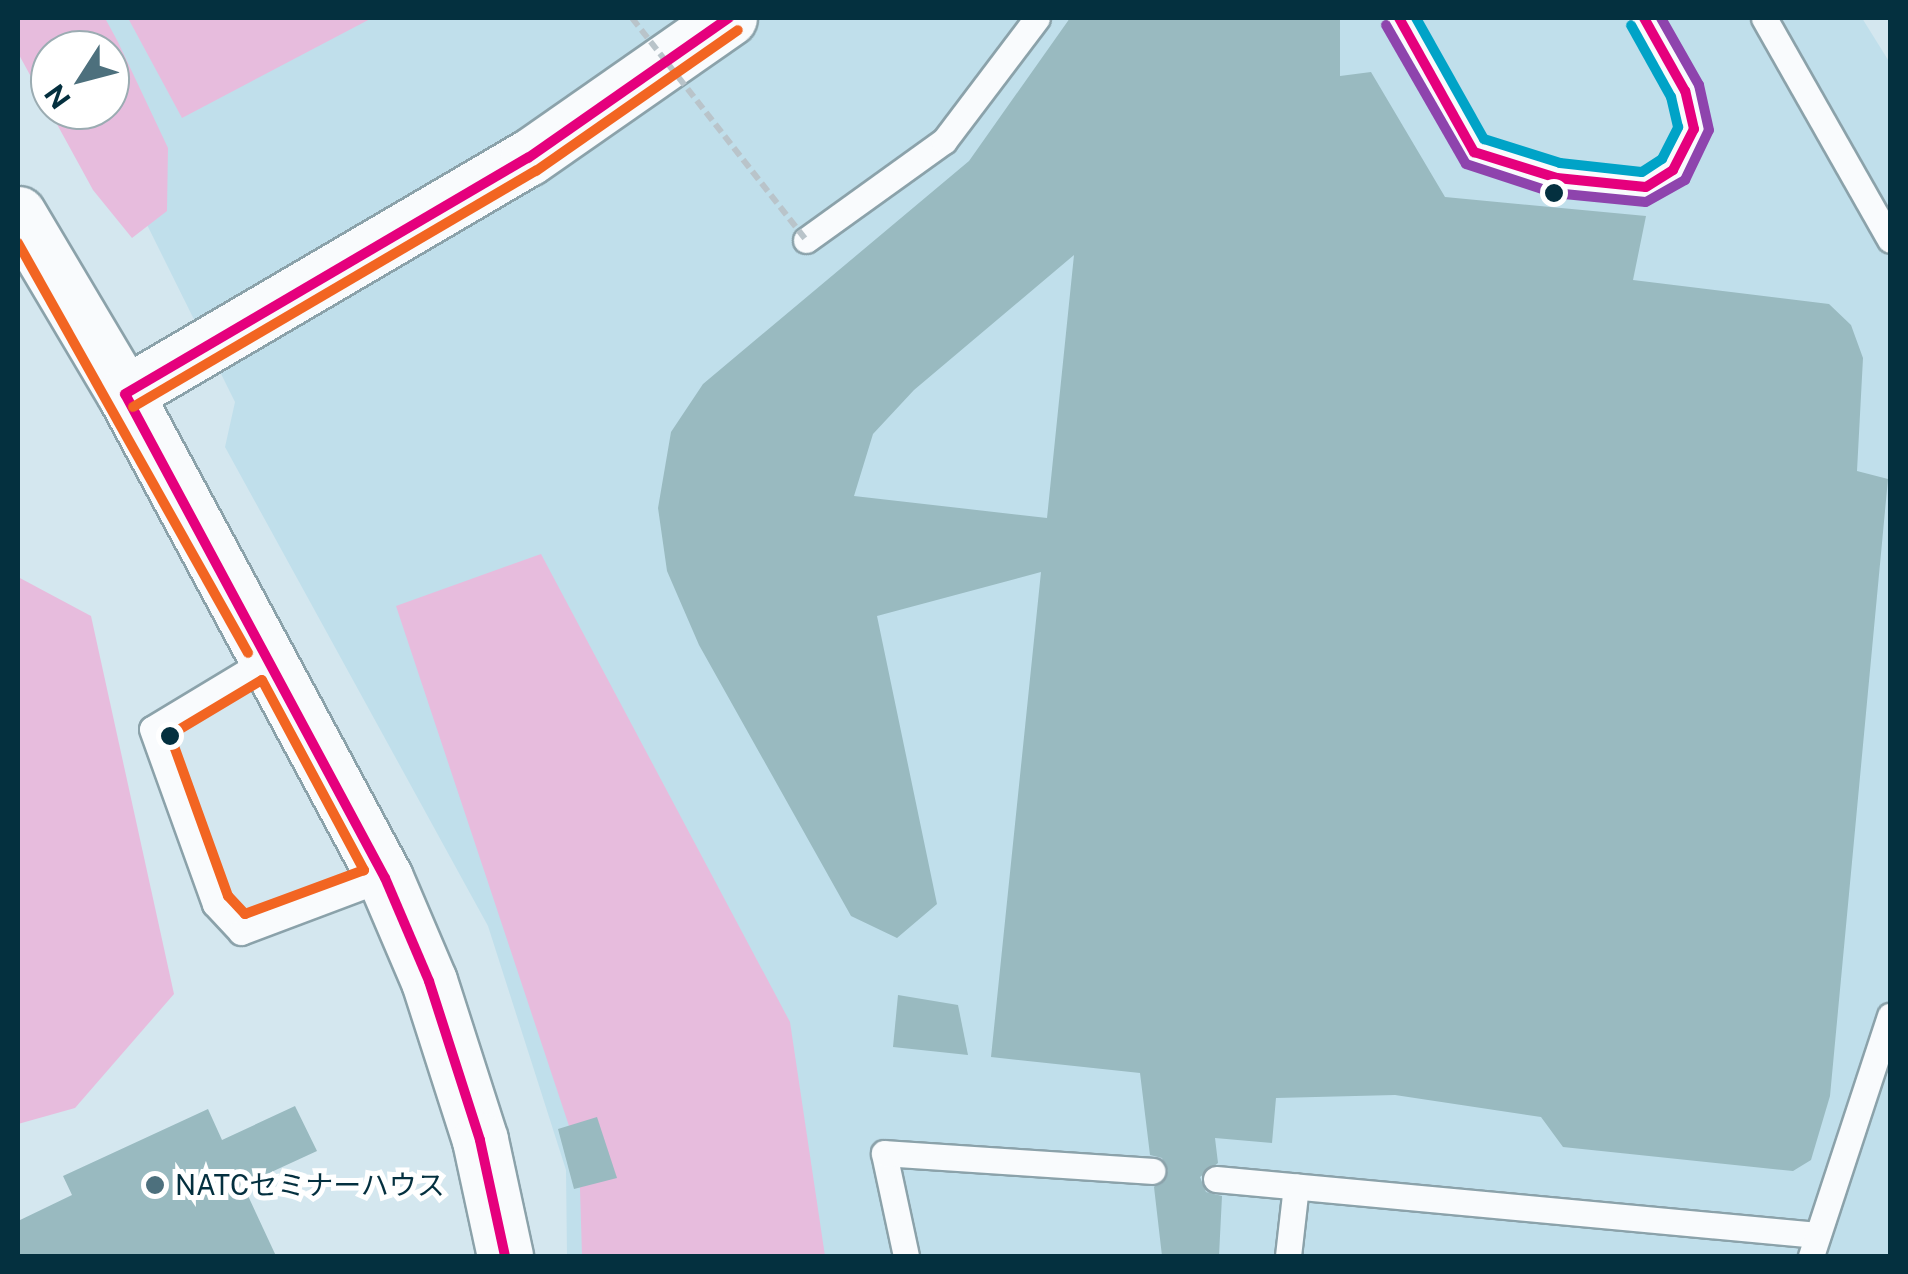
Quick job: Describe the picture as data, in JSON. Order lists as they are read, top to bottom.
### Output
{
  "places": ["NATCセミナーハウス"],
  "north": "bottom left"
}
